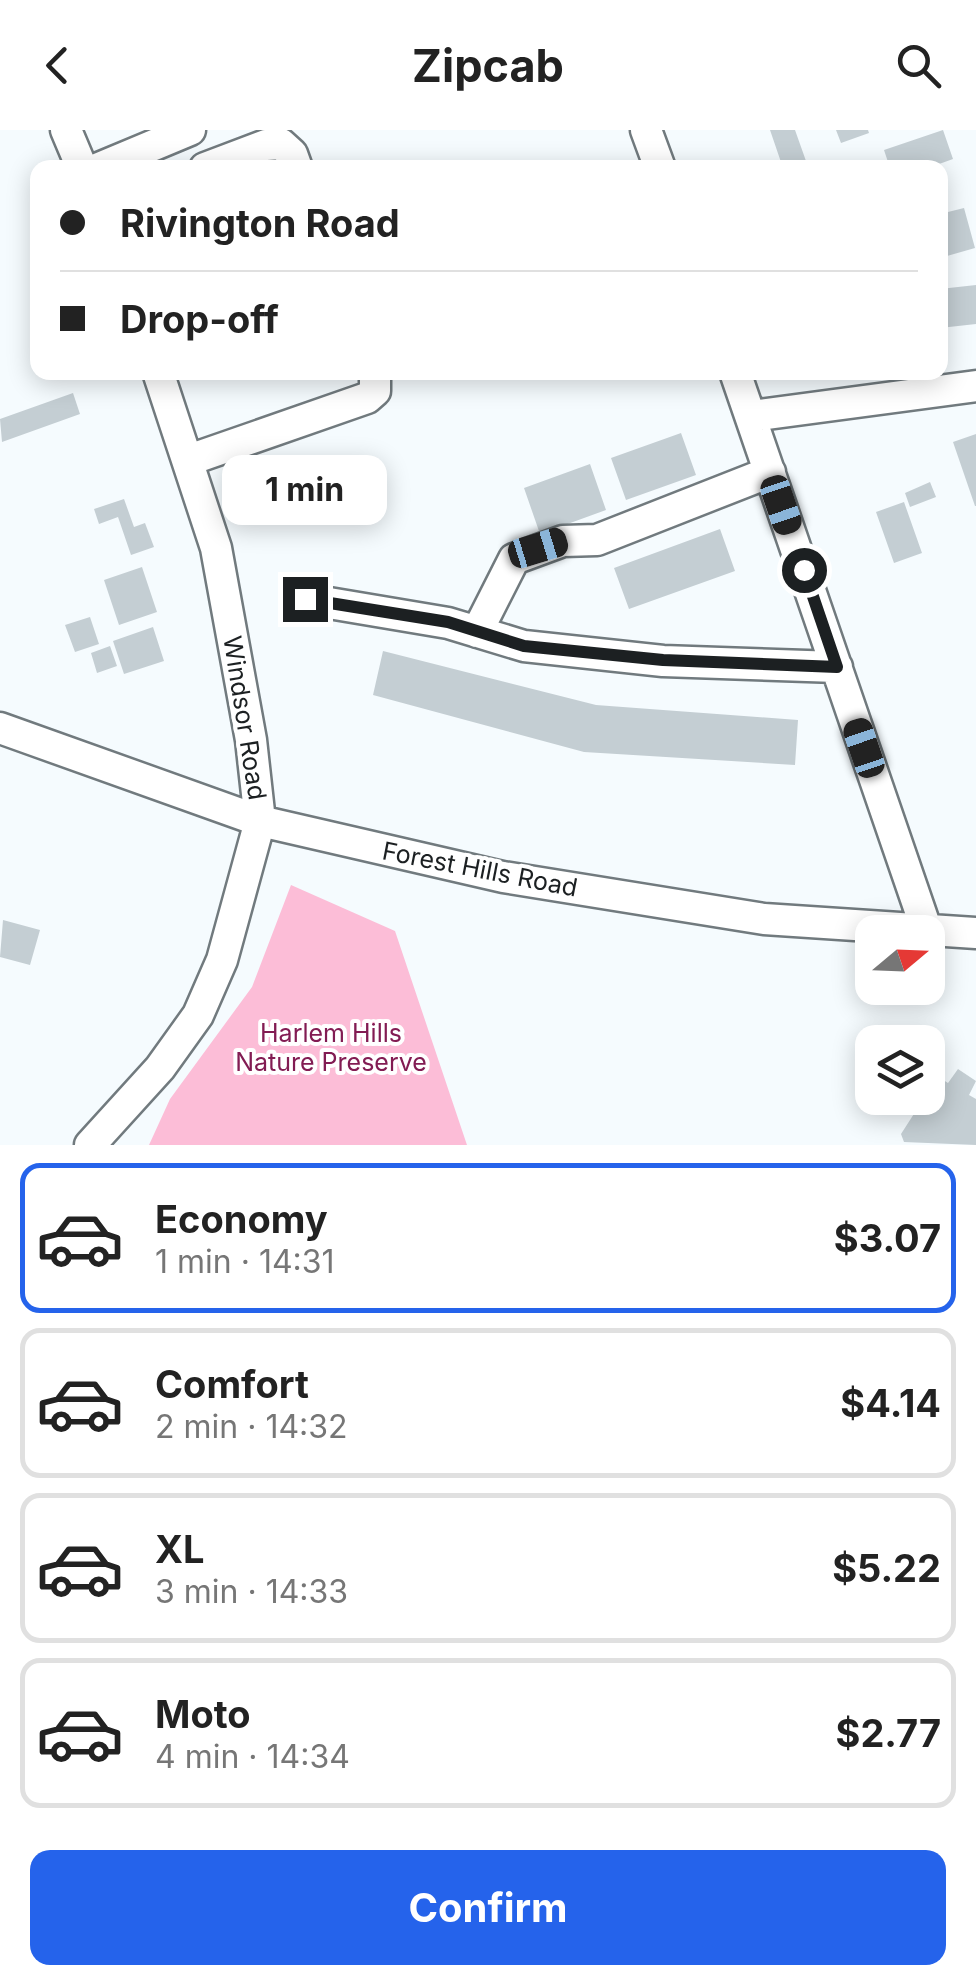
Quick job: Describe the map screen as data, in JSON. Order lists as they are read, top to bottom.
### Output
{
  "streets": {
    "street": ["Windsor Road", "Forest Hills Road"]
  },
  "crossings": [
    ["Windsor Road", "Forest Hills Road"]
  ],
  "parks": ["Harlem Hills Nature Preserve"],
  "north": "right",
  "page": {
    "header": "Zipcab",
    "banner": ["Rivington Road", "Drop-off"],
    "bubble": "1 min",
    "list": [
      {
        "name": "Economy",
        "note": "1 min · 14:31",
        "value": "$3.07"
      },
      {
        "name": "Comfort",
        "note": "2 min · 14:32",
        "value": "$4.14"
      },
      {
        "name": "XL",
        "note": "3 min · 14:33",
        "value": "$5.22"
      },
      {
        "name": "Moto",
        "note": "4 min · 14:34",
        "value": "$2.77"
      }
    ],
    "buttons": "Confirm"
  }
}
